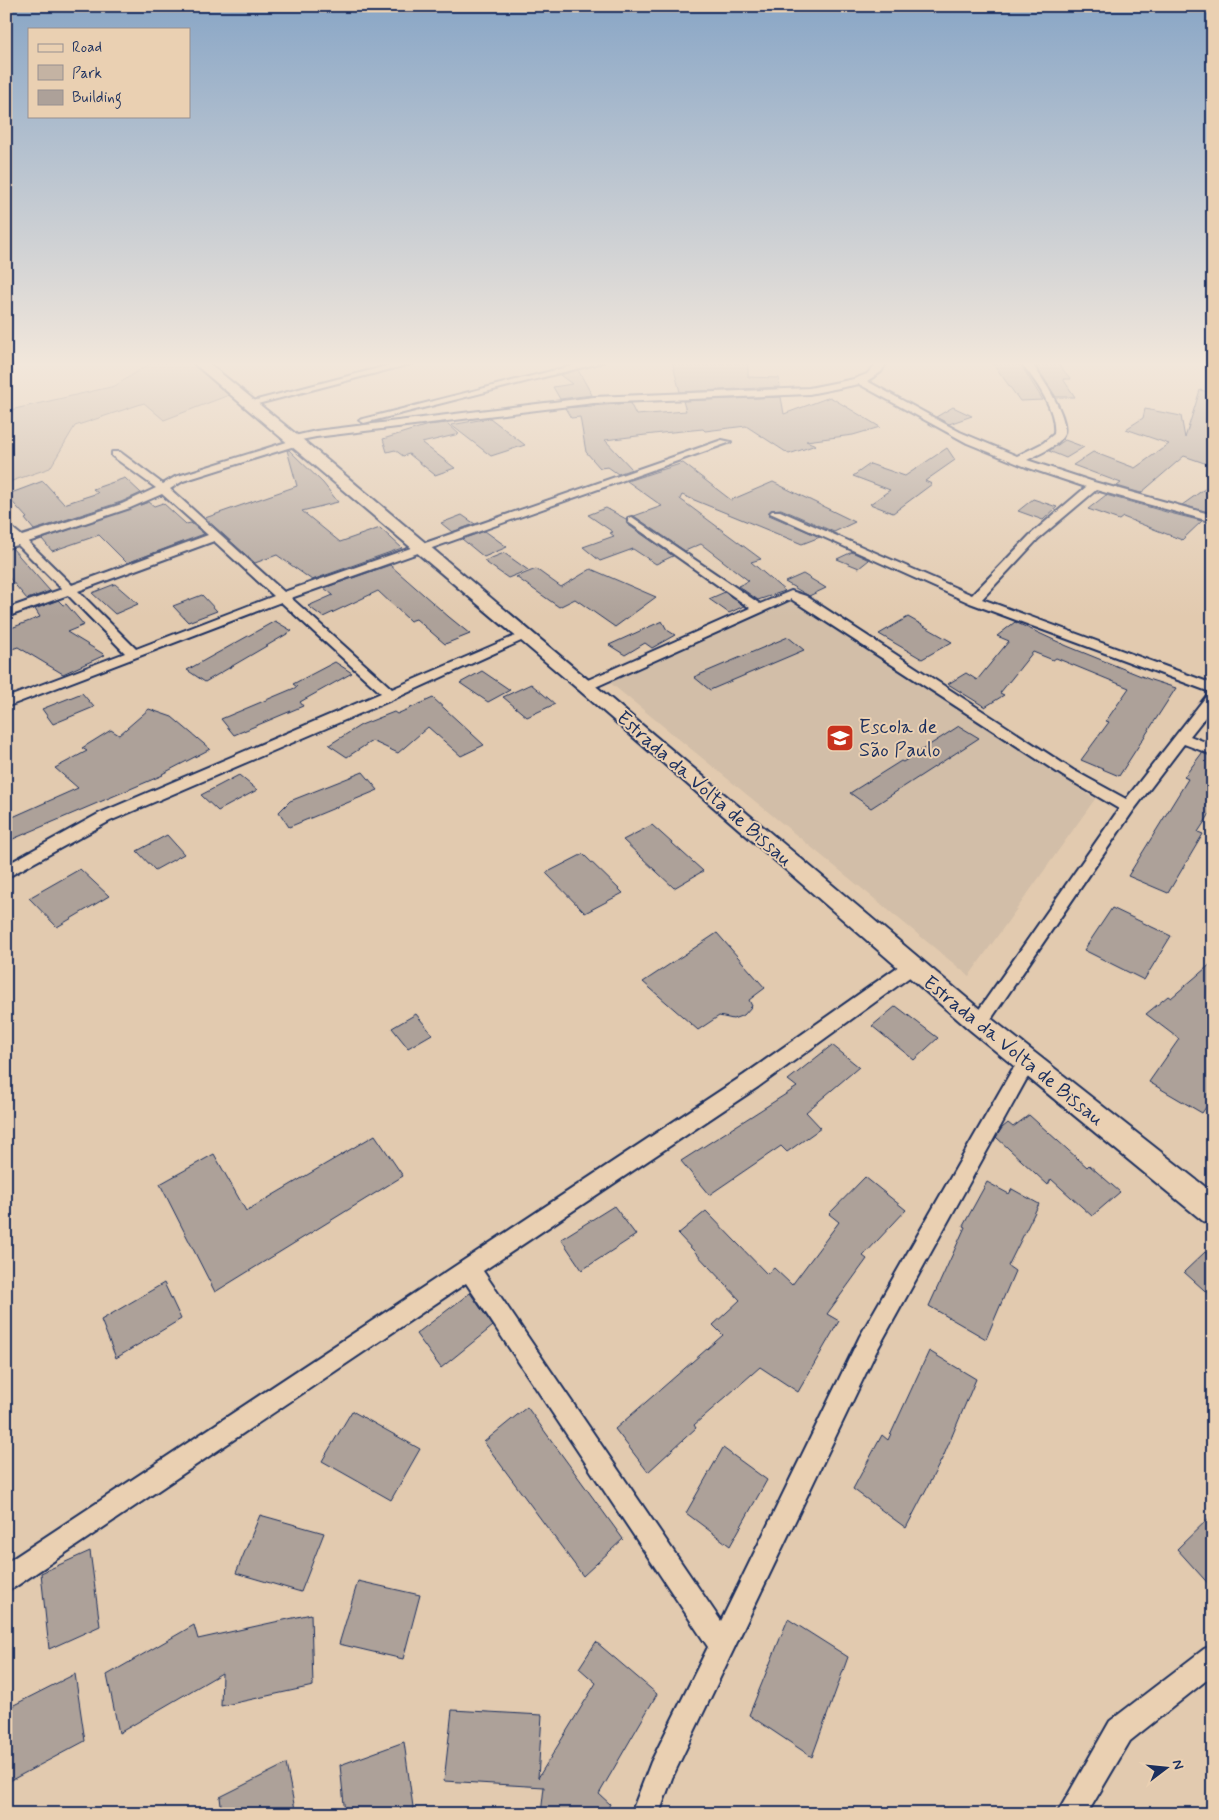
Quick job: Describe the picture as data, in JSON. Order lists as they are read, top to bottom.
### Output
{
  "streets": {
    "main road": ["Estrada da Volta de Bissau"]
  },
  "places": {
    "school or university": ["Escola de São Paulo"]
  },
  "legend": ["Road", "Park", "Building"],
  "north": "right"
}
